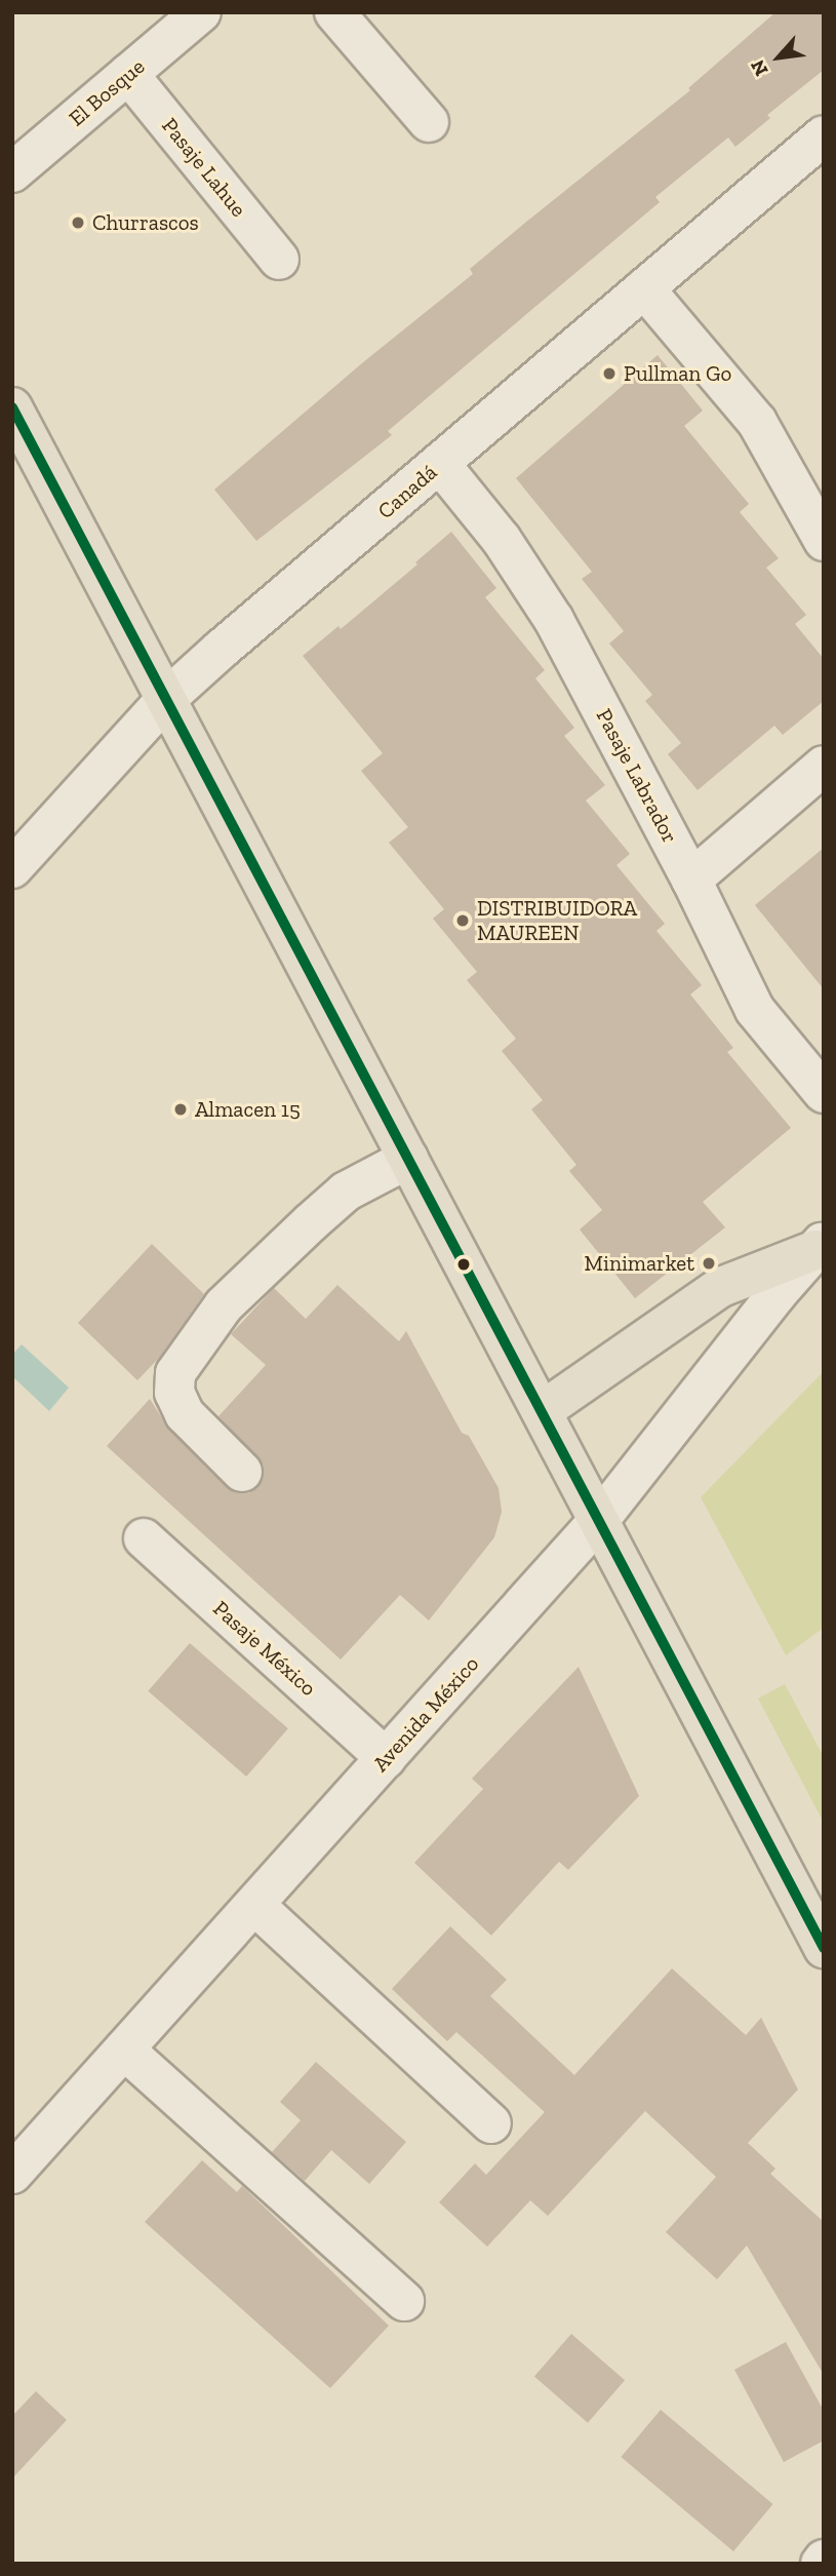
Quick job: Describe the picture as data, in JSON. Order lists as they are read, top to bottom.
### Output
{
  "streets": {
    "street": [
      "El Bosque",
      "Pasaje Lahue",
      "Canadá",
      "Pasaje Labrador",
      "Pasaje México",
      "Avenida México"
    ]
  },
  "crossings": [
    ["El Bosque", "Pasaje Lahue"],
    ["Canadá", "Pasaje Labrador"],
    ["Pasaje México", "Avenida México"]
  ],
  "places": [
    "Churrascos",
    "Pullman Go",
    "DISTRIBUIDORA MAUREEN",
    "Almacen 15",
    "Minimarket"
  ],
  "north": "bottom left"
}
